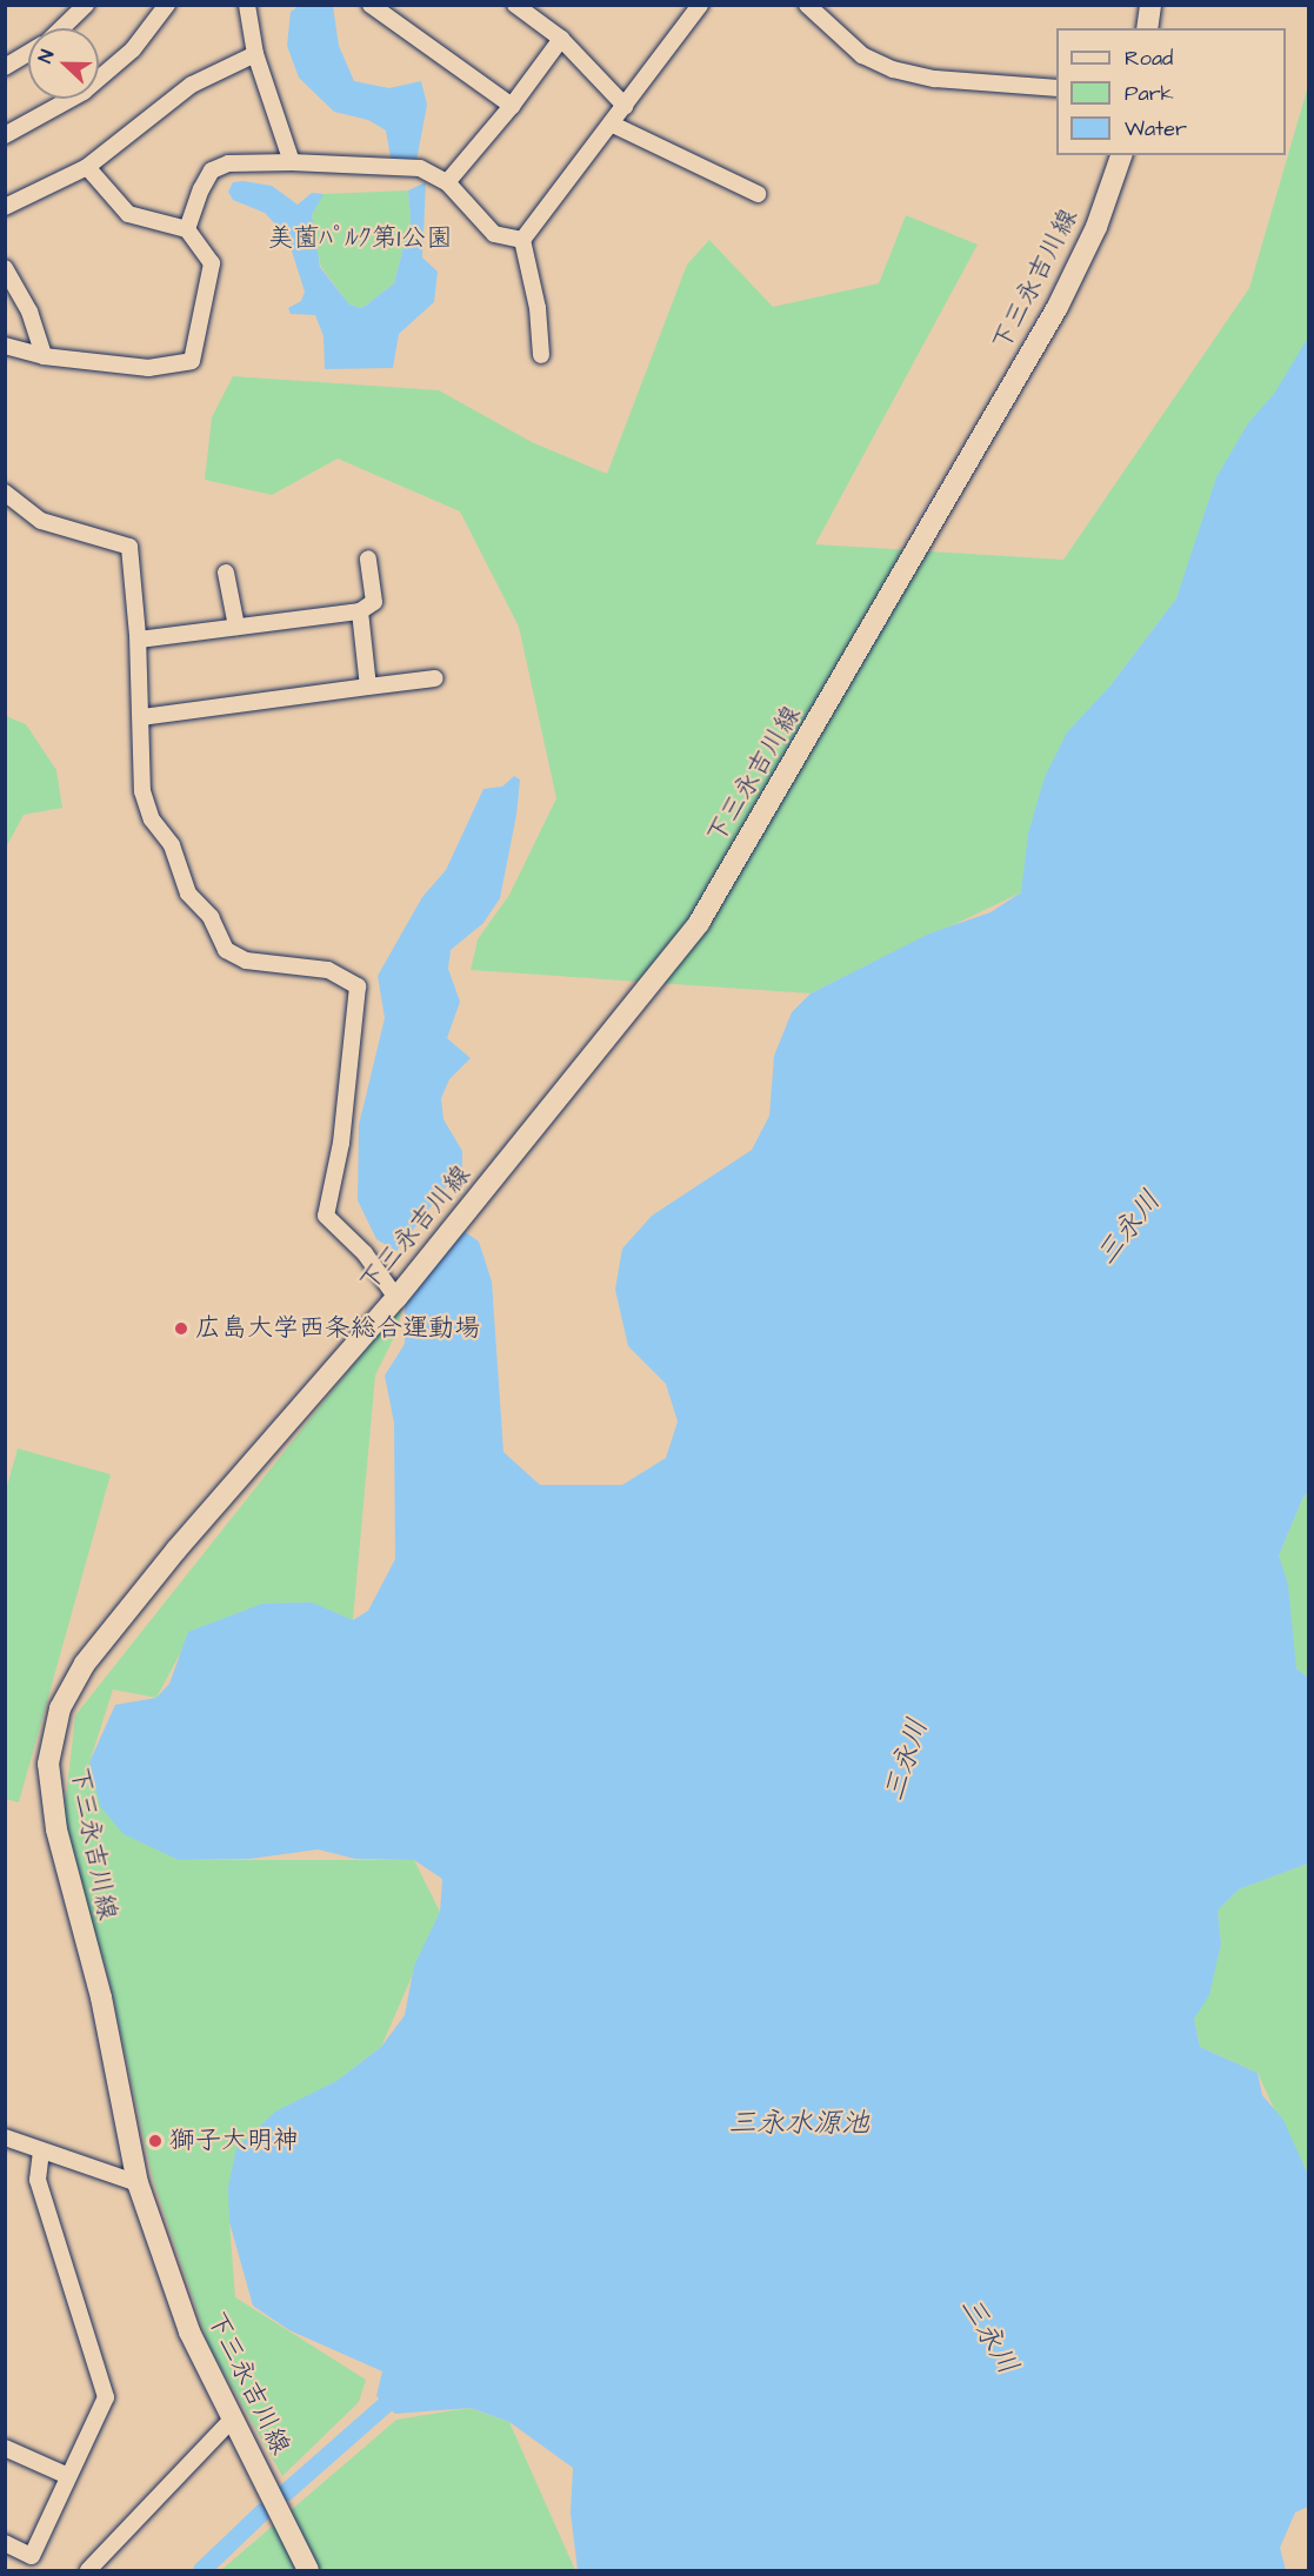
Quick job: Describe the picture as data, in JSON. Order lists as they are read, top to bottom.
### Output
{
  "streets": {
    "main road": ["下三永吉川線"]
  },
  "water": ["三永川", "三永水源池"],
  "parks": ["美薗ﾊﾟﾙｸ第1公園"],
  "places": ["広島大学西条総合運動場", "獅子大明神"],
  "legend": ["Road", "Park", "Water"],
  "north": "left"
}
